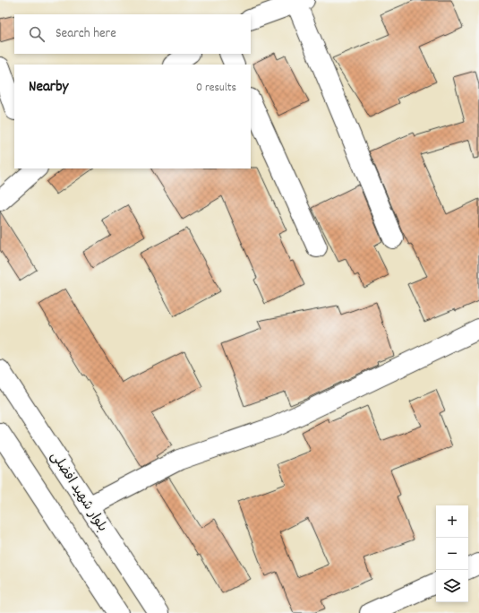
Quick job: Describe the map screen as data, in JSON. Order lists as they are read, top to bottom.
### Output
{
  "streets": {
    "street": ["بلوار شهید افضلی"]
  },
  "page": {
    "search": "Search here",
    "heading": ["Nearby", "0 results"],
    "map_buttons": ["+", "−"]
  }
}
